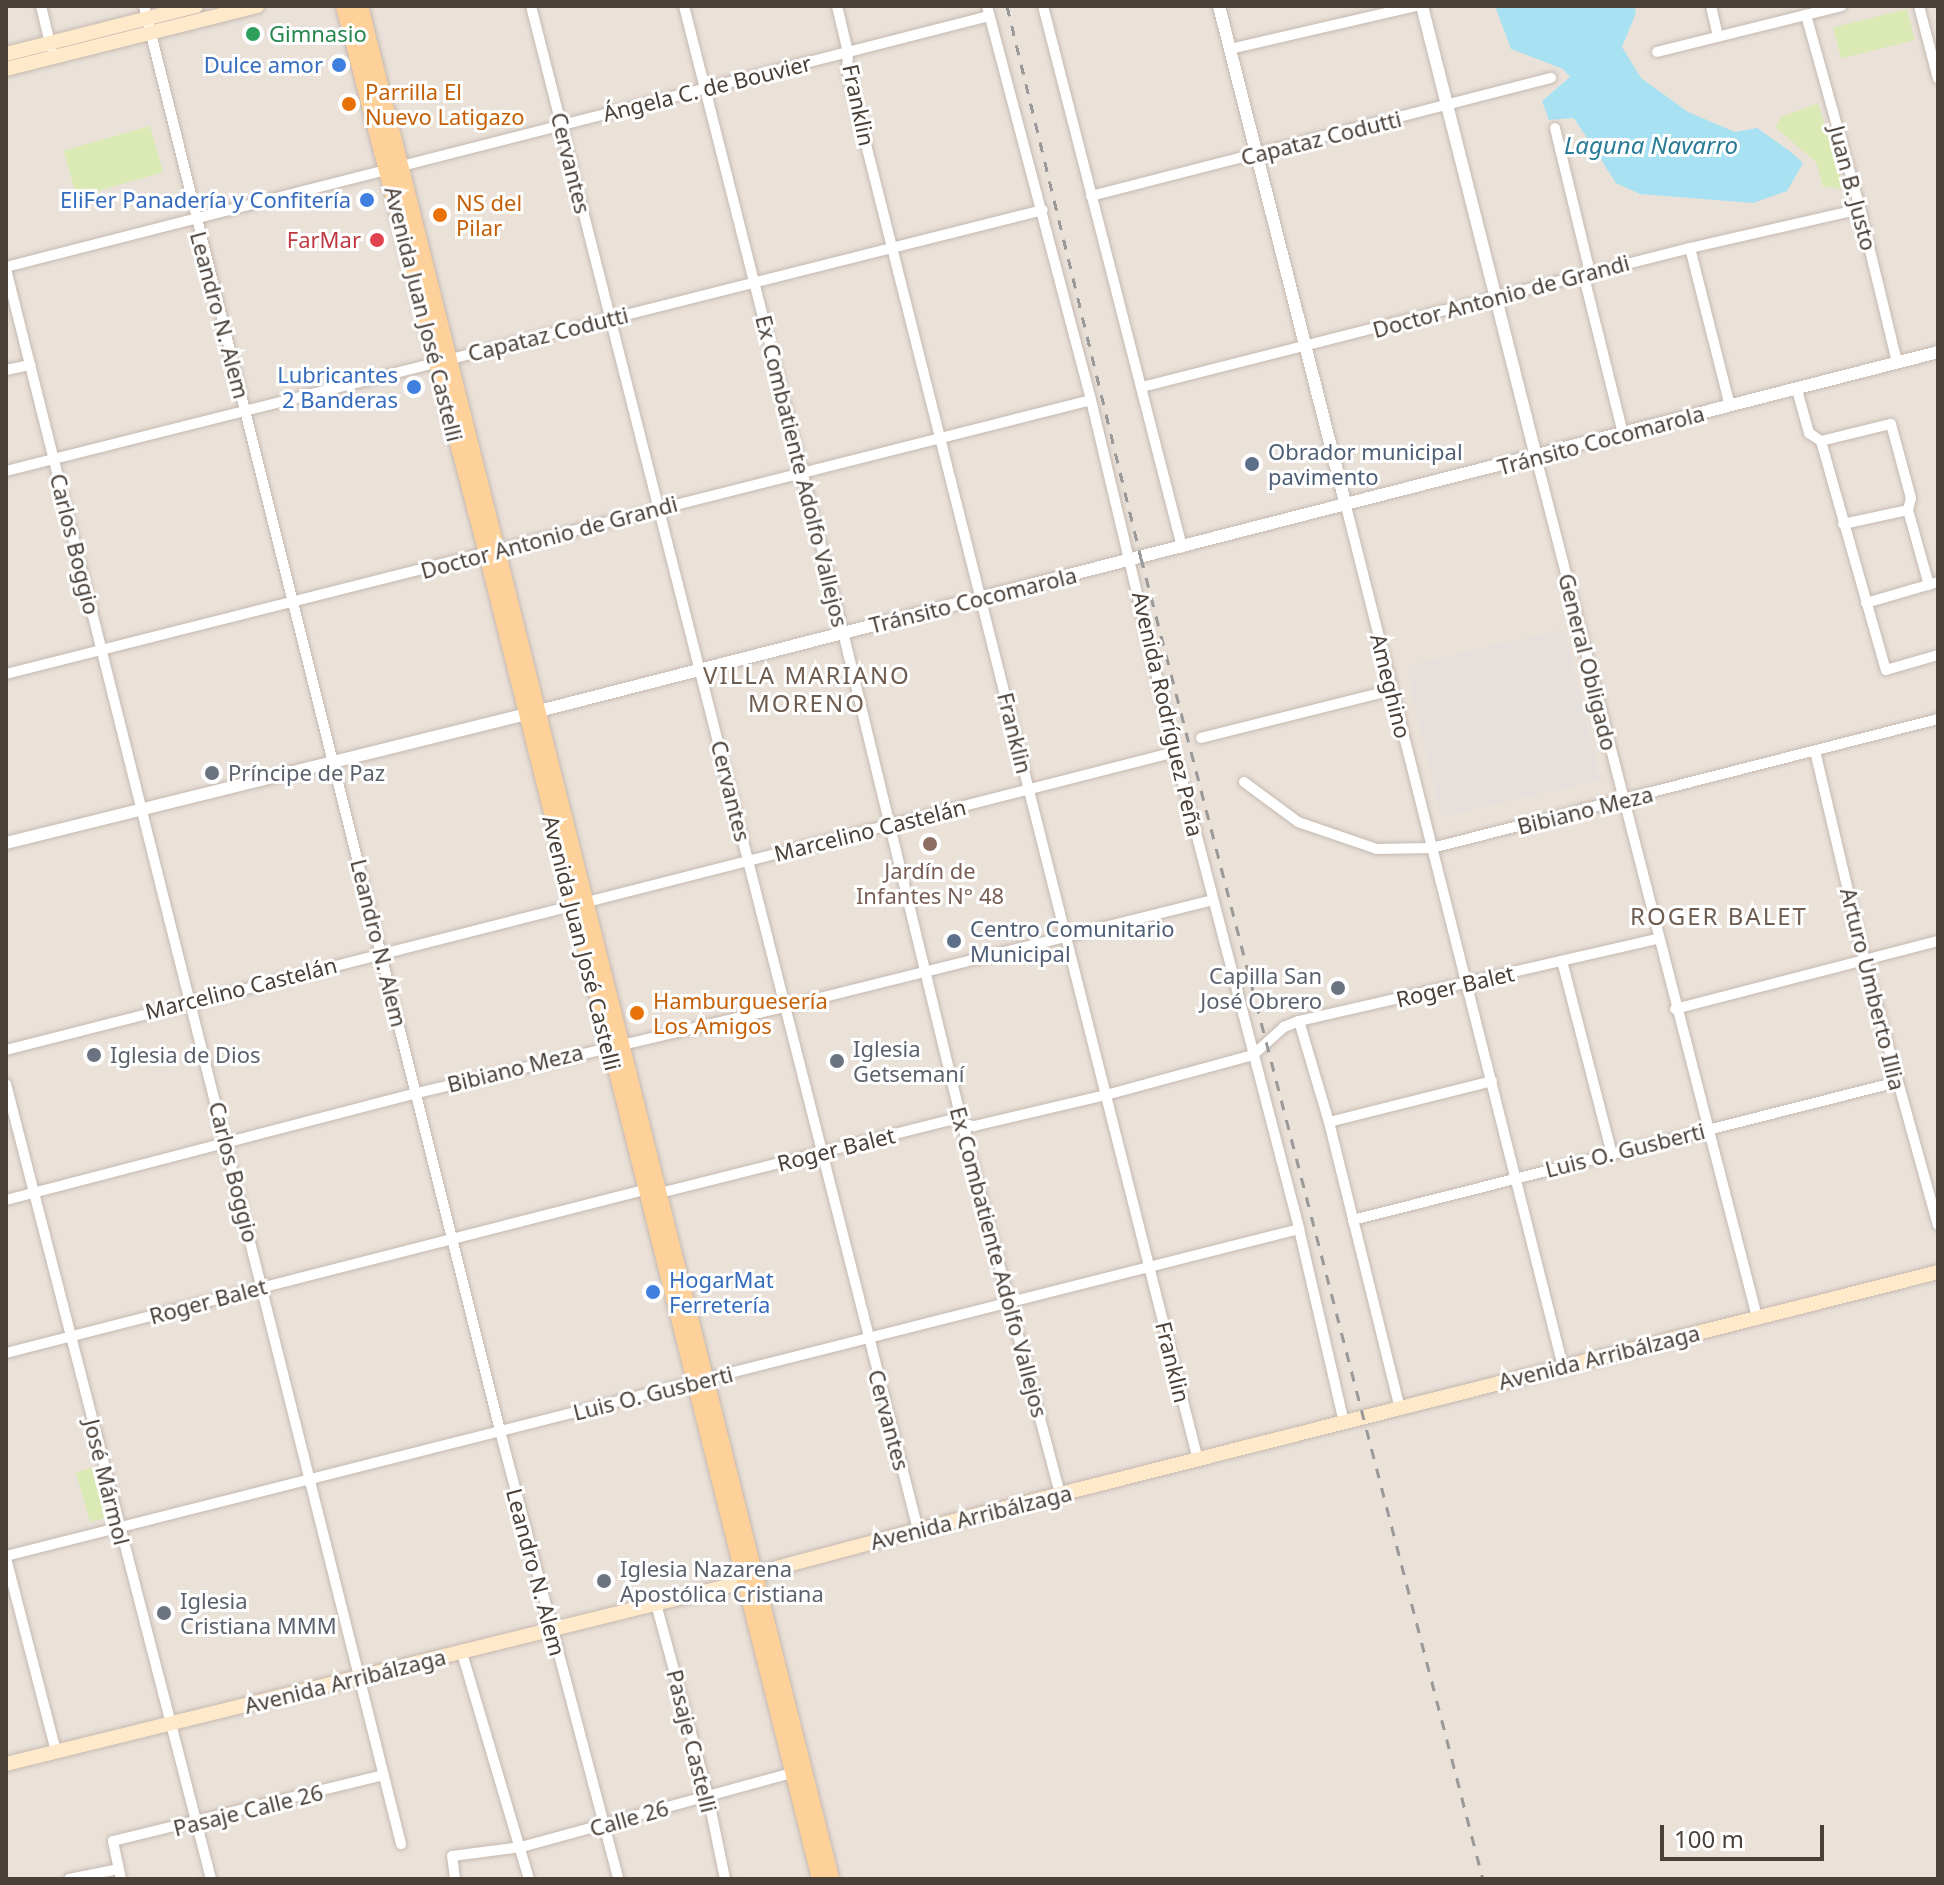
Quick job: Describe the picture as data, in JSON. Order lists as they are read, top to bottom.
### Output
{
  "streets": {
    "main road": ["Avenida Juan José Castelli", "Avenida Arribálzaga"],
    "street": [
      "Ángela C. de Bouvier",
      "Franklin",
      "Capataz Codutti",
      "Cervantes",
      "Juan B. Justo",
      "Doctor Antonio de Grandi",
      "Leandro N. Alem",
      "Tránsito Cocomarola",
      "Ex Combatiente Adolfo Vallejos",
      "Carlos Boggio",
      "General Obligado",
      "Ameghino",
      "Avenida Rodríguez Peña",
      "Bibiano Meza",
      "Marcelino Castelán",
      "Roger Balet",
      "Arturo Umberto Illia",
      "Luis O. Gusberti",
      "José Mármol",
      "Pasaje Castelli",
      "Pasaje Calle 26",
      "Calle 26"
    ]
  },
  "crossings": [
    ["Ángela C. de Bouvier", "Franklin"],
    ["Ángela C. de Bouvier", "Cervantes"],
    ["Ángela C. de Bouvier", "Avenida Juan José Castelli"],
    ["Ángela C. de Bouvier", "Leandro N. Alem"],
    ["Ángela C. de Bouvier", "Ex Combatiente Adolfo Vallejos"],
    ["Ángela C. de Bouvier", "Carlos Boggio"],
    ["Ángela C. de Bouvier", "Avenida Rodríguez Peña"],
    ["Franklin", "Capataz Codutti"],
    ["Franklin", "Doctor Antonio de Grandi"],
    ["Franklin", "Tránsito Cocomarola"],
    ["Franklin", "Bibiano Meza"],
    ["Franklin", "Marcelino Castelán"],
    ["Franklin", "Roger Balet"],
    ["Franklin", "Luis O. Gusberti"],
    ["Franklin", "Avenida Arribálzaga"],
    ["Capataz Codutti", "Cervantes"],
    ["Capataz Codutti", "Avenida Juan José Castelli"],
    ["Capataz Codutti", "Leandro N. Alem"],
    ["Capataz Codutti", "Ex Combatiente Adolfo Vallejos"],
    ["Capataz Codutti", "Carlos Boggio"],
    ["Capataz Codutti", "General Obligado"],
    ["Capataz Codutti", "Ameghino"],
    ["Capataz Codutti", "Avenida Rodríguez Peña"],
    ["Cervantes", "Doctor Antonio de Grandi"],
    ["Cervantes", "Tránsito Cocomarola"],
    ["Cervantes", "Bibiano Meza"],
    ["Cervantes", "Marcelino Castelán"],
    ["Cervantes", "Roger Balet"],
    ["Cervantes", "Luis O. Gusberti"],
    ["Cervantes", "Avenida Arribálzaga"],
    ["Juan B. Justo", "Doctor Antonio de Grandi"],
    ["Juan B. Justo", "Tránsito Cocomarola"],
    ["Doctor Antonio de Grandi", "Avenida Juan José Castelli"],
    ["Doctor Antonio de Grandi", "Leandro N. Alem"],
    ["Doctor Antonio de Grandi", "Ex Combatiente Adolfo Vallejos"],
    ["Doctor Antonio de Grandi", "Carlos Boggio"],
    ["Doctor Antonio de Grandi", "General Obligado"],
    ["Doctor Antonio de Grandi", "Ameghino"],
    ["Doctor Antonio de Grandi", "Avenida Rodríguez Peña"],
    ["Avenida Juan José Castelli", "Tránsito Cocomarola"],
    ["Avenida Juan José Castelli", "Bibiano Meza"],
    ["Avenida Juan José Castelli", "Marcelino Castelán"],
    ["Avenida Juan José Castelli", "Roger Balet"],
    ["Avenida Juan José Castelli", "Luis O. Gusberti"],
    ["Avenida Juan José Castelli", "Avenida Arribálzaga"],
    ["Avenida Juan José Castelli", "Calle 26"],
    ["Leandro N. Alem", "Tránsito Cocomarola"],
    ["Leandro N. Alem", "Bibiano Meza"],
    ["Leandro N. Alem", "Marcelino Castelán"],
    ["Leandro N. Alem", "Roger Balet"],
    ["Leandro N. Alem", "Luis O. Gusberti"],
    ["Leandro N. Alem", "Avenida Arribálzaga"],
    ["Leandro N. Alem", "Calle 26"],
    ["Tránsito Cocomarola", "Ex Combatiente Adolfo Vallejos"],
    ["Tránsito Cocomarola", "Carlos Boggio"],
    ["Tránsito Cocomarola", "General Obligado"],
    ["Tránsito Cocomarola", "Ameghino"],
    ["Tránsito Cocomarola", "Avenida Rodríguez Peña"],
    ["Ex Combatiente Adolfo Vallejos", "Bibiano Meza"],
    ["Ex Combatiente Adolfo Vallejos", "Marcelino Castelán"],
    ["Ex Combatiente Adolfo Vallejos", "Roger Balet"],
    ["Ex Combatiente Adolfo Vallejos", "Luis O. Gusberti"],
    ["Ex Combatiente Adolfo Vallejos", "Avenida Arribálzaga"],
    ["Carlos Boggio", "Bibiano Meza"],
    ["Carlos Boggio", "Marcelino Castelán"],
    ["Carlos Boggio", "Roger Balet"],
    ["Carlos Boggio", "Luis O. Gusberti"],
    ["Carlos Boggio", "Avenida Arribálzaga"],
    ["Carlos Boggio", "Pasaje Calle 26"],
    ["General Obligado", "Bibiano Meza"],
    ["General Obligado", "Roger Balet"],
    ["General Obligado", "Luis O. Gusberti"],
    ["General Obligado", "Avenida Arribálzaga"],
    ["Ameghino", "Bibiano Meza"],
    ["Ameghino", "Roger Balet"],
    ["Ameghino", "Luis O. Gusberti"],
    ["Ameghino", "Avenida Arribálzaga"],
    ["Avenida Rodríguez Peña", "Bibiano Meza"],
    ["Avenida Rodríguez Peña", "Marcelino Castelán"],
    ["Avenida Rodríguez Peña", "Roger Balet"],
    ["Avenida Rodríguez Peña", "Luis O. Gusberti"],
    ["Avenida Rodríguez Peña", "Avenida Arribálzaga"],
    ["Bibiano Meza", "Arturo Umberto Illia"],
    ["Bibiano Meza", "José Mármol"],
    ["Roger Balet", "José Mármol"],
    ["Arturo Umberto Illia", "Luis O. Gusberti"],
    ["Luis O. Gusberti", "José Mármol"],
    ["Avenida Arribálzaga", "José Mármol"],
    ["Avenida Arribálzaga", "Pasaje Castelli"],
    ["José Mármol", "Pasaje Calle 26"],
    ["Pasaje Castelli", "Calle 26"]
  ],
  "districts": ["VILLA MARIANO MORENO", "ROGER BALET"],
  "water": ["Laguna Navarro"],
  "places": [
    "Gimnasio",
    "Dulce amor",
    "Parrilla El Nuevo Latigazo",
    "EliFer Panadería y Confitería",
    "NS del Pilar",
    "FarMar",
    "Lubricantes 2 Banderas",
    "Obrador municipal pavimento",
    "Príncipe de Paz",
    "Jardín de Infantes N° 48",
    "Centro Comunitario Municipal",
    "Capilla San José Obrero",
    "Hamburguesería Los Amigos",
    "Iglesia de Dios",
    "Iglesia Getsemaní",
    "HogarMat Ferretería",
    "Iglesia Nazarena Apostólica Cristiana",
    "Iglesia Cristiana MMM"
  ],
  "scale_bar": "100 m"
}
